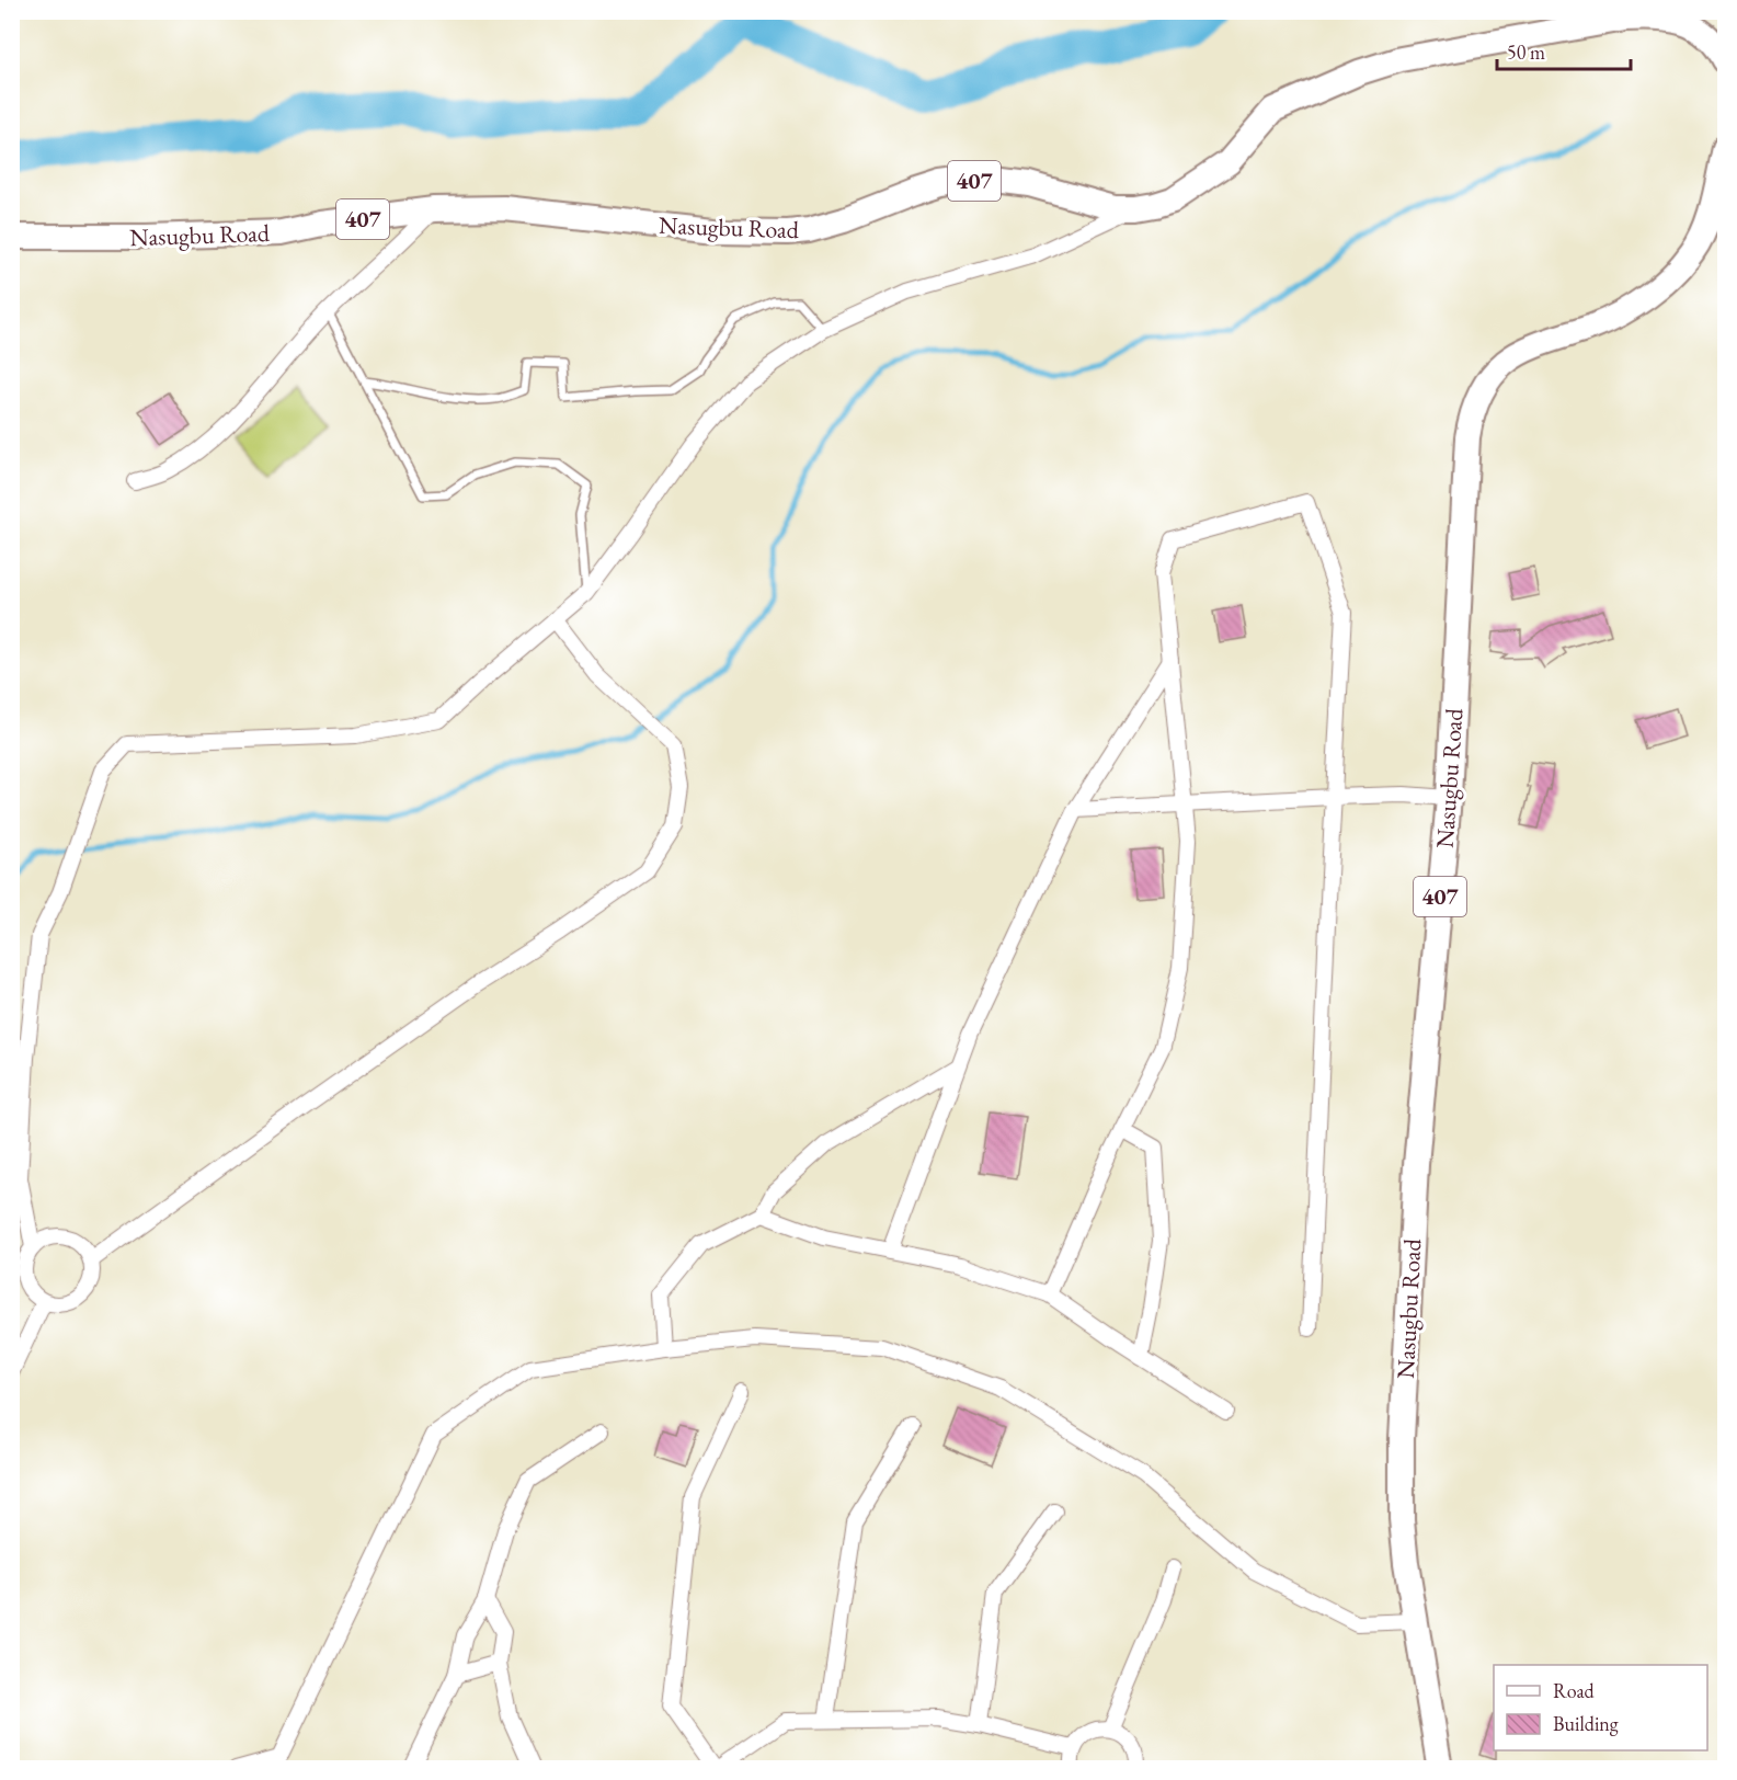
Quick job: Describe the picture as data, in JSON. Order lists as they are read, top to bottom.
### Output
{
  "streets": {
    "main road": ["407", "Nasugbu Road"]
  },
  "legend": ["Road", "Building"],
  "scale_bar": "50 m"
}
